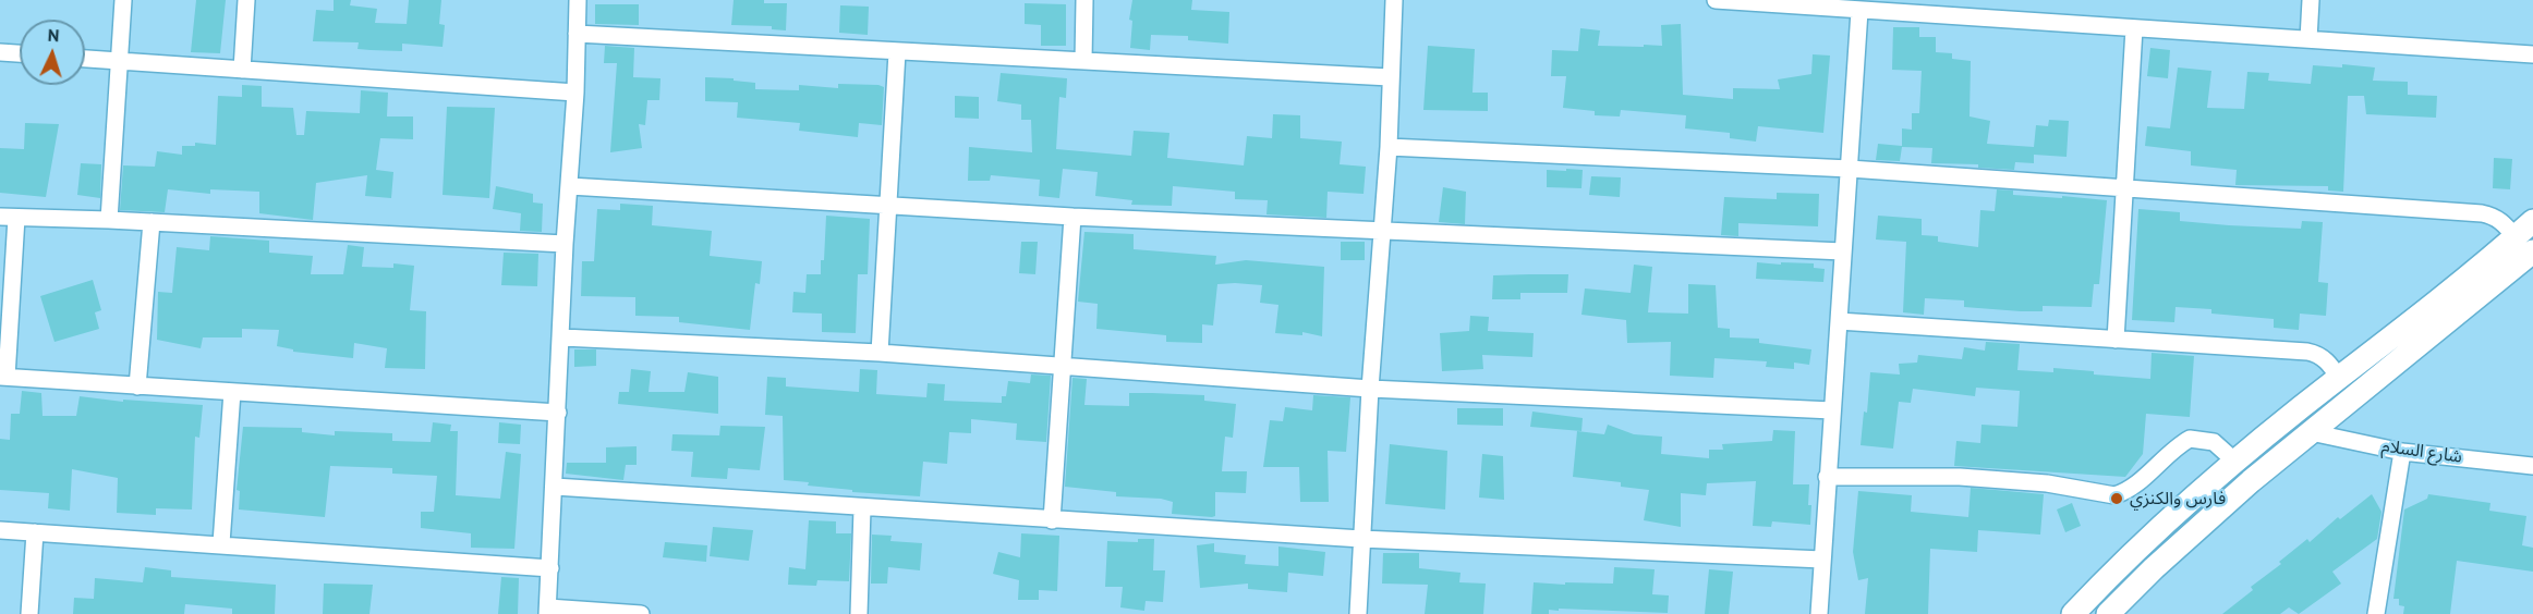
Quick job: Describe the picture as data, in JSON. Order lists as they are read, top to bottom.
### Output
{
  "streets": {
    "street": ["شارع السلام"]
  },
  "places": ["فارس والكنزي"],
  "north": "top"
}
